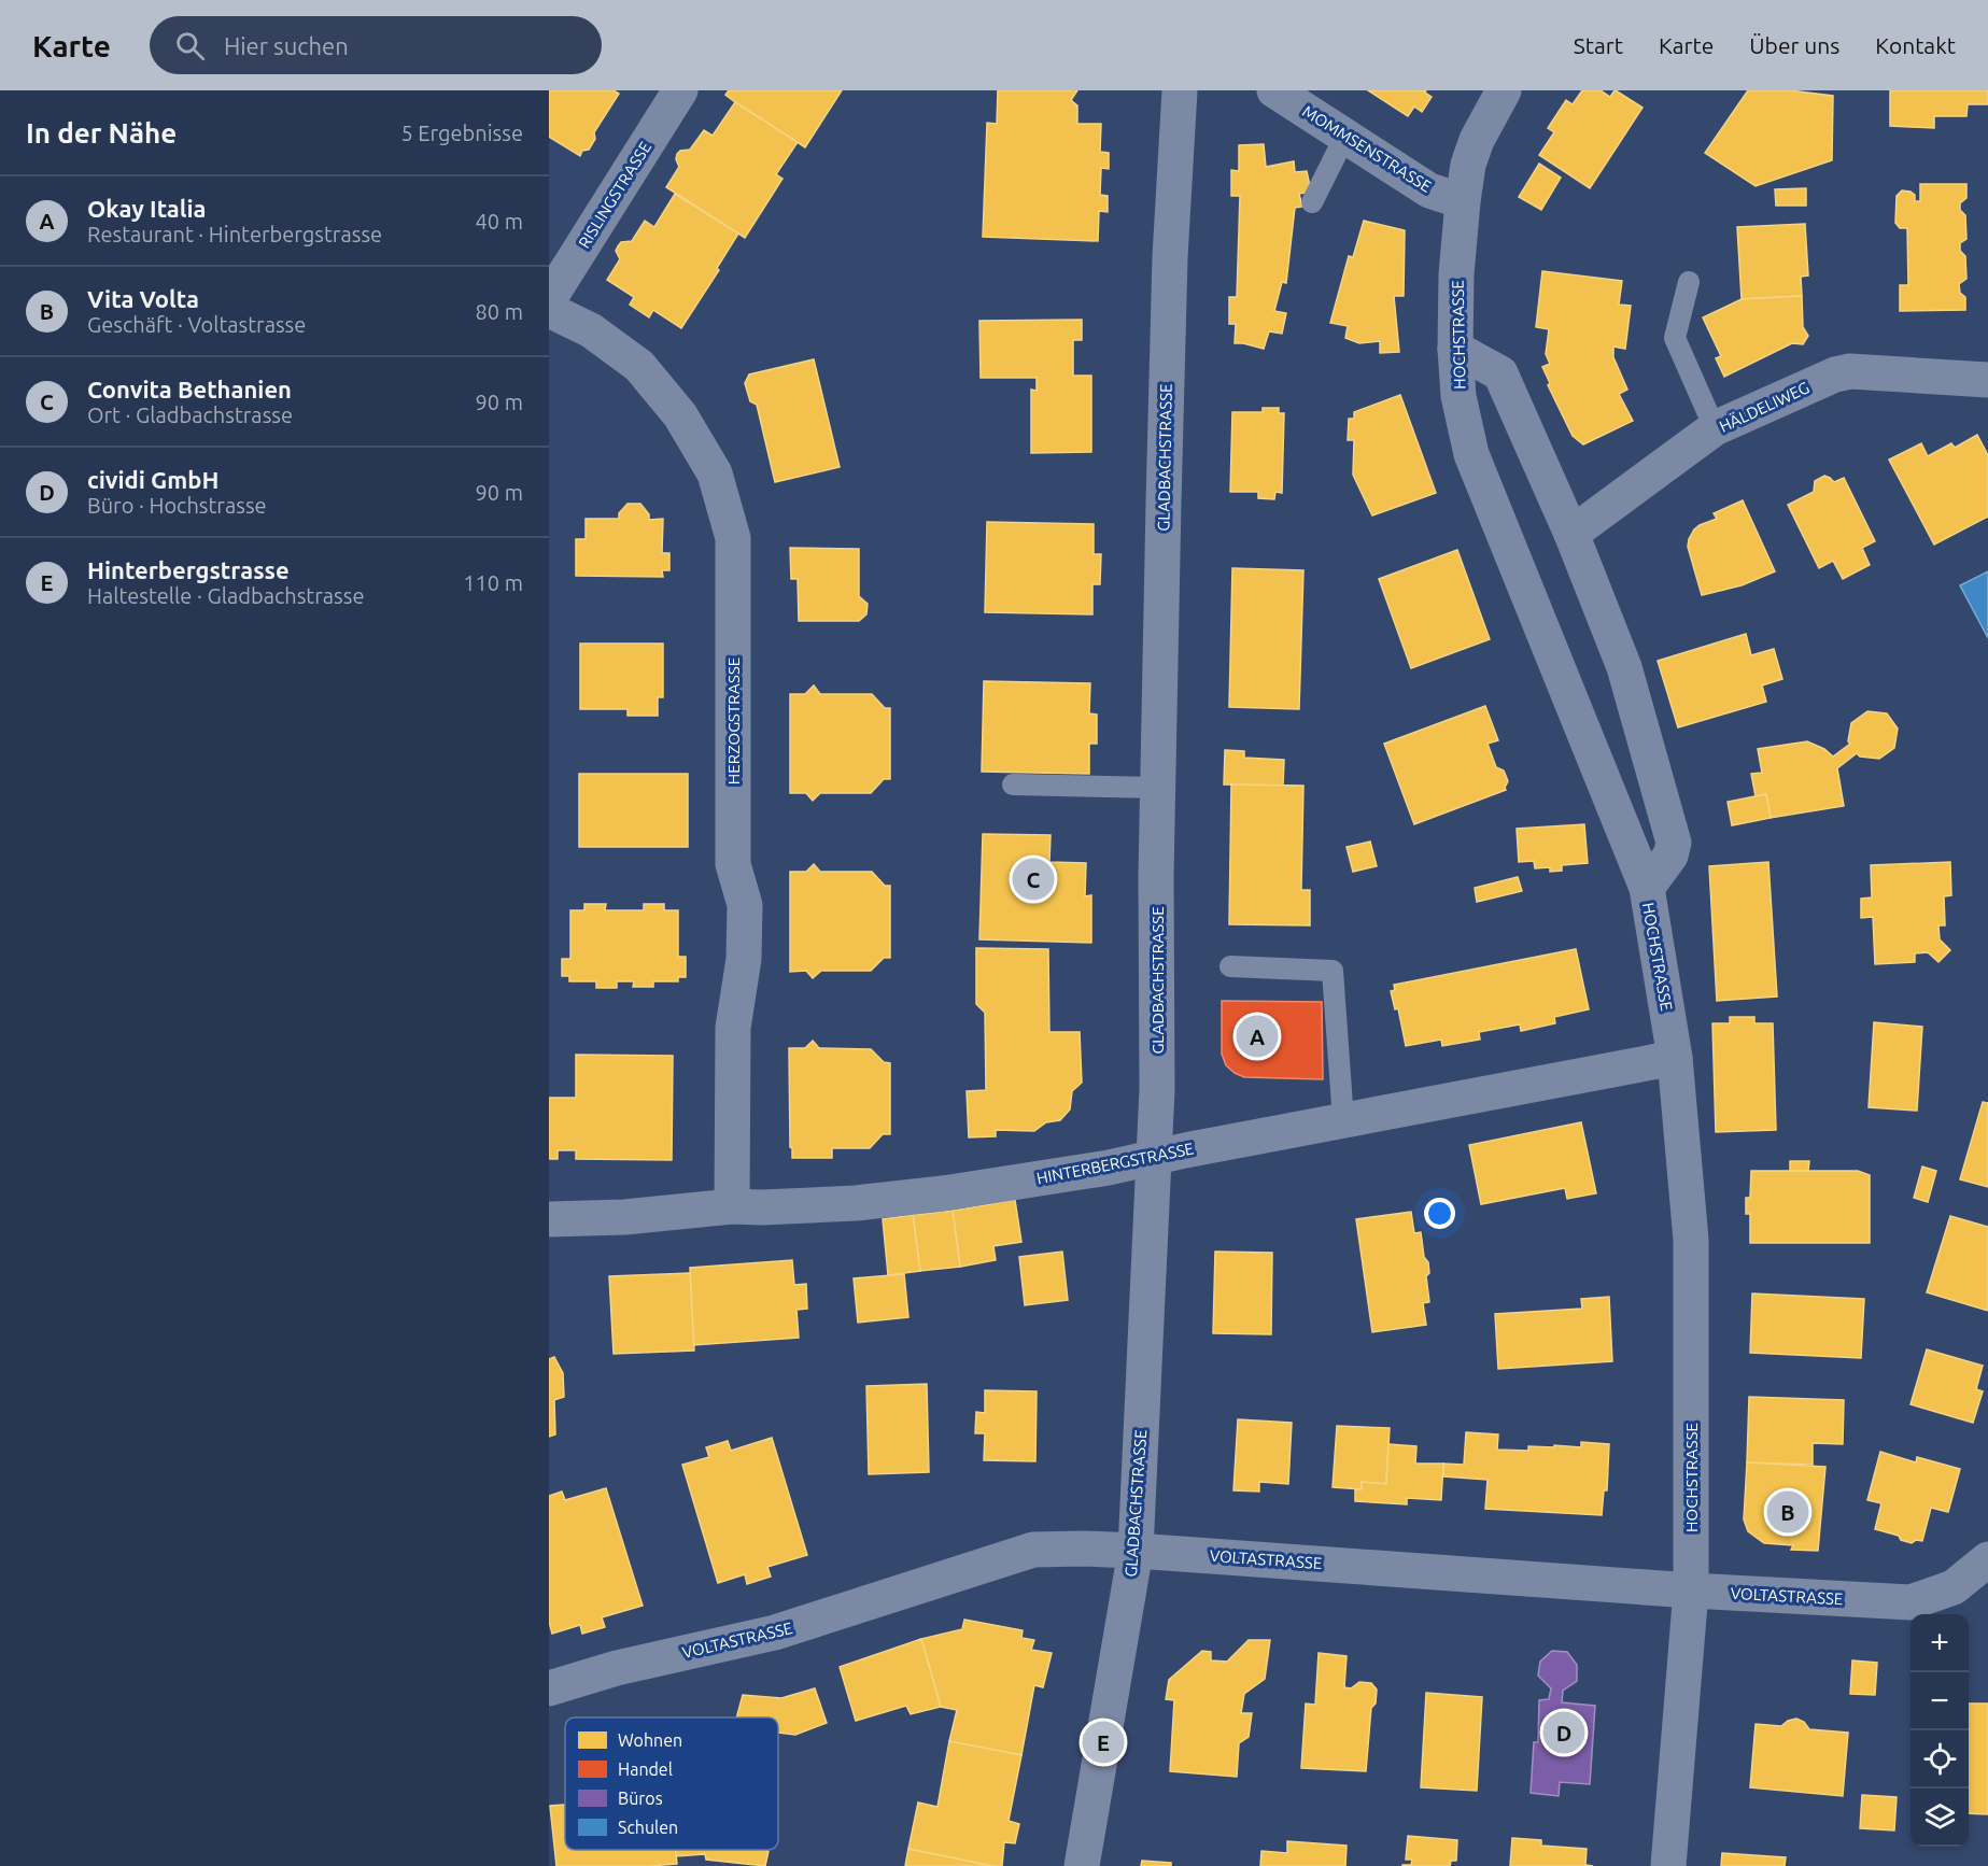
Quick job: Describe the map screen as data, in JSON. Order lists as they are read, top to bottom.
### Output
{
  "streets": {
    "street": [
      "MOMMSENSTRASSE",
      "RISLINGSTRASSE",
      "HOCHSTRASSE",
      "HÄLDELIWEG",
      "GLADBACHSTRASSE",
      "HERZOGSTRASSE",
      "HINTERBERGSTRASSE",
      "VOLTASTRASSE"
    ]
  },
  "crossings": [
    ["MOMMSENSTRASSE", "HOCHSTRASSE"],
    ["HOCHSTRASSE", "HINTERBERGSTRASSE"],
    ["HOCHSTRASSE", "VOLTASTRASSE"],
    ["GLADBACHSTRASSE", "HINTERBERGSTRASSE"],
    ["GLADBACHSTRASSE", "VOLTASTRASSE"],
    ["HERZOGSTRASSE", "HINTERBERGSTRASSE"]
  ],
  "legend": [
    "Wohnen",
    "Handel",
    "Büros",
    "Schulen"
  ],
  "page": {
    "header": "Karte",
    "search": "Hier suchen",
    "nav": [
      "Start",
      "Karte",
      "Über uns",
      "Kontakt"
    ],
    "heading": ["In der Nähe", "5 Ergebnisse"],
    "list": [
      {
        "mark": "A",
        "name": "Okay Italia",
        "note": "Restaurant · Hinterbergstrasse",
        "value": "40 m"
      },
      {
        "mark": "B",
        "name": "Vita Volta",
        "note": "Geschäft · Voltastrasse",
        "value": "80 m"
      },
      {
        "mark": "C",
        "name": "Convita Bethanien",
        "note": "Ort · Gladbachstrasse",
        "value": "90 m"
      },
      {
        "mark": "D",
        "name": "cividi GmbH",
        "note": "Büro · Hochstrasse",
        "value": "90 m"
      },
      {
        "mark": "E",
        "name": "Hinterbergstrasse",
        "note": "Haltestelle · Gladbachstrasse",
        "value": "110 m"
      }
    ],
    "pins": [
      "C",
      "A",
      "B",
      "D",
      "E"
    ],
    "map_buttons": ["+", "−"]
  }
}
